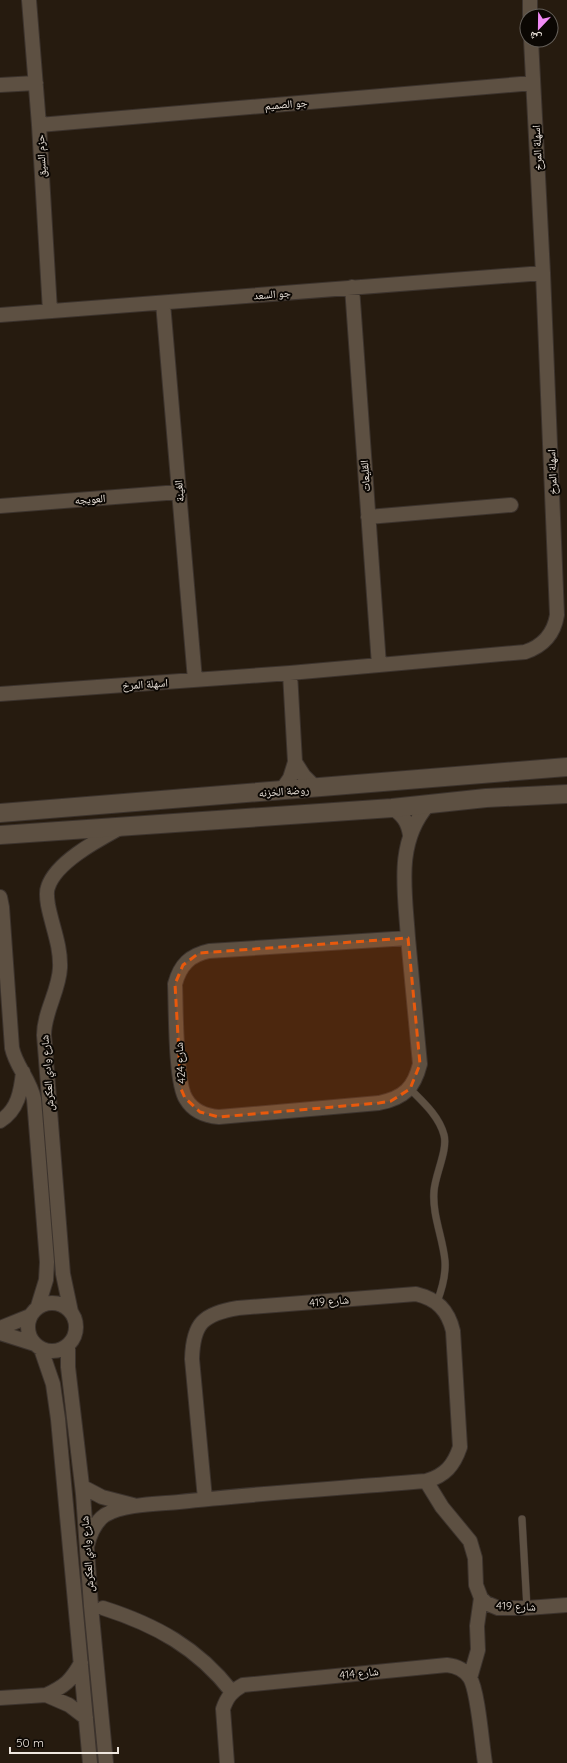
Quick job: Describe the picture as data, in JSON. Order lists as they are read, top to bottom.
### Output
{
  "streets": {
    "street": [
      "جو الصميم",
      "اسهلة المرخ",
      "حزم السيق",
      "جو السعد",
      "القليعات",
      "الغينة",
      "العويجه",
      "روضة الخزنه",
      "شارع 424",
      "شارع وادي العكرش",
      "شارع 419",
      "شارع 414"
    ]
  },
  "crossings": [
    ["جو الصميم", "اسهلة المرخ"],
    ["جو الصميم", "حزم السيق"],
    ["اسهلة المرخ", "جو السعد"],
    ["اسهلة المرخ", "القليعات"],
    ["اسهلة المرخ", "الغينة"],
    ["حزم السيق", "جو السعد"],
    ["جو السعد", "القليعات"],
    ["جو السعد", "الغينة"],
    ["الغينة", "العويجه"]
  ],
  "scale_bar": "50 m",
  "north": "bottom"
}
